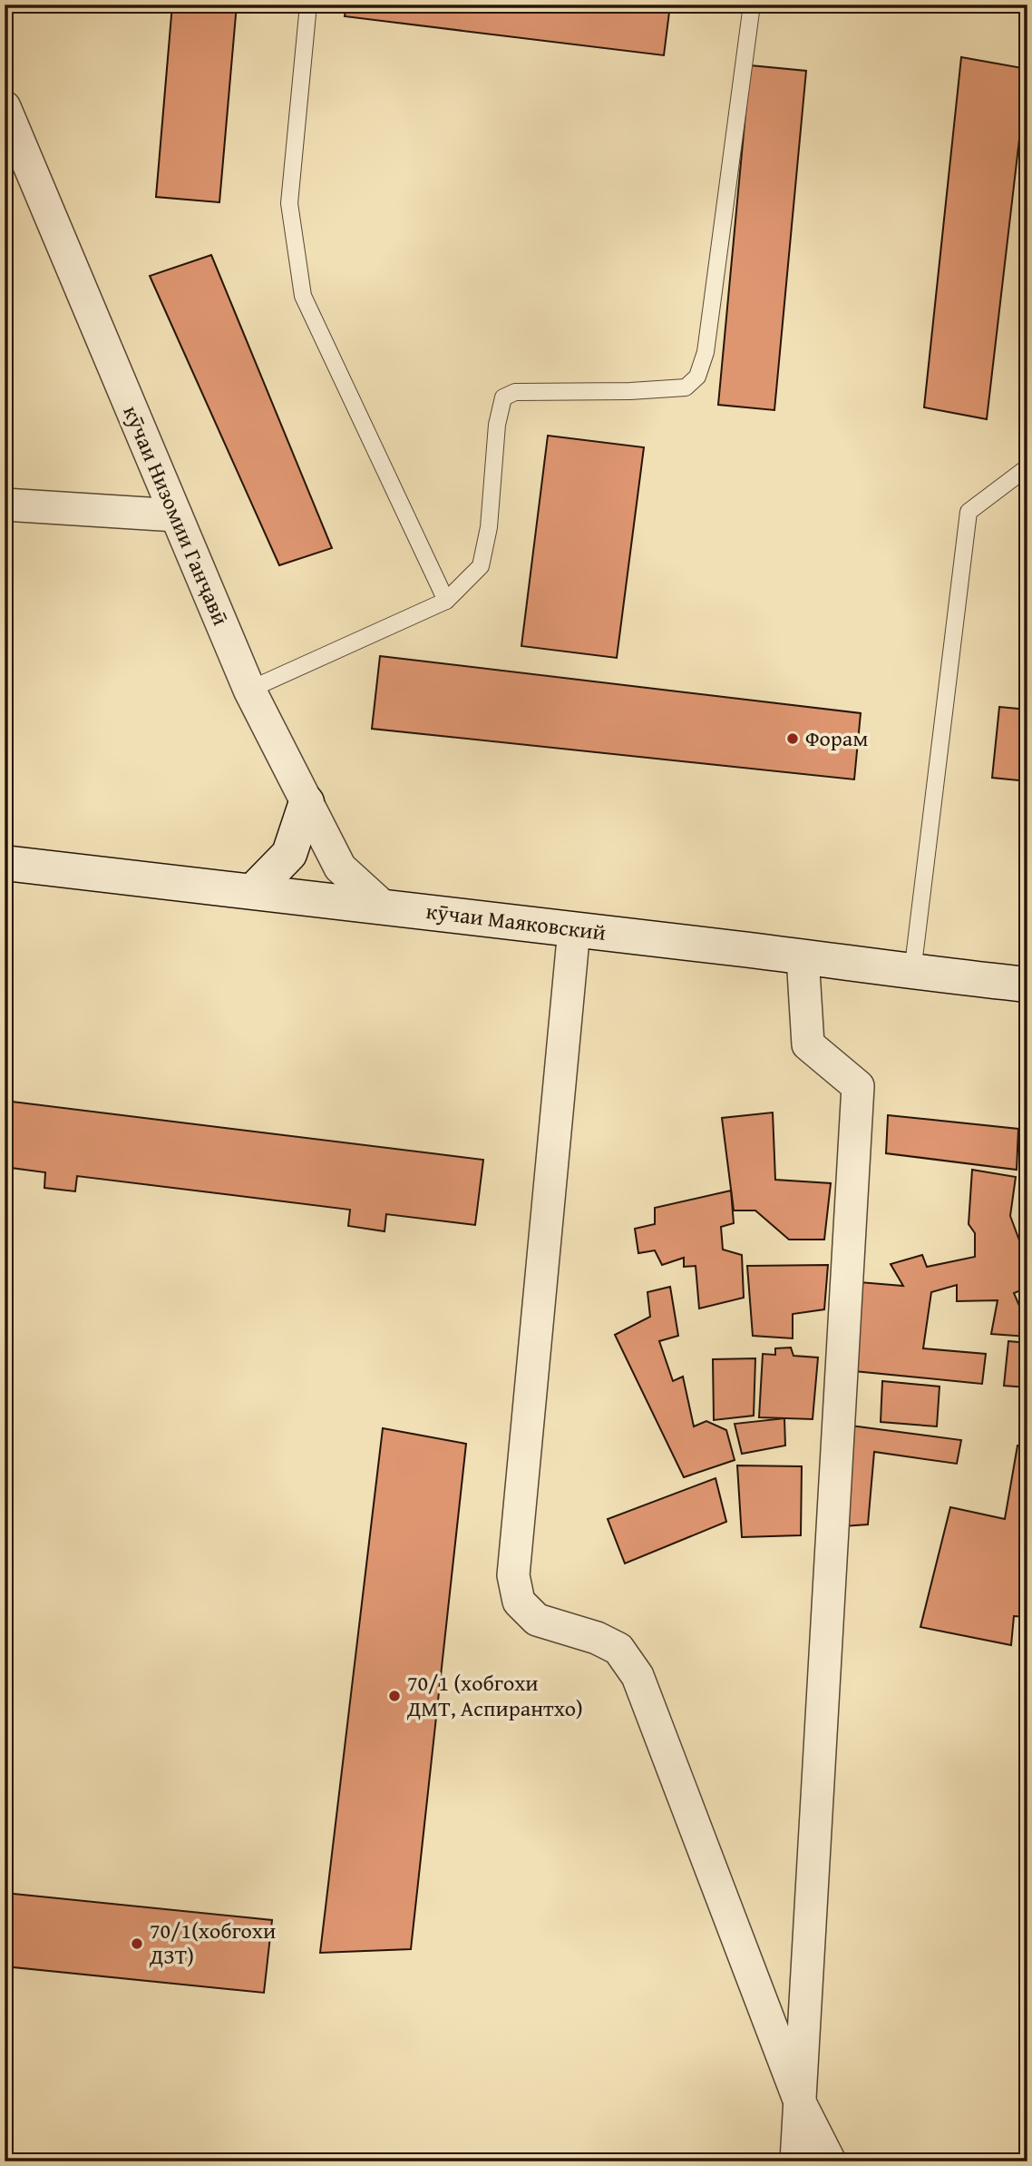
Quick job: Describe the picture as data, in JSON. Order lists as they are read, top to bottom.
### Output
{
  "streets": {
    "street": ["кӯчаи Низомии Ганҷавӣ", "кӯчаи Маяковский"]
  },
  "crossings": [
    ["кӯчаи Низомии Ганҷавӣ", "кӯчаи Маяковский"]
  ],
  "places": ["Форам", "70/1 (хобгохи ДМТ, Аспирантхо)", "70/1(хобгохи ДЗТ)"]
}
